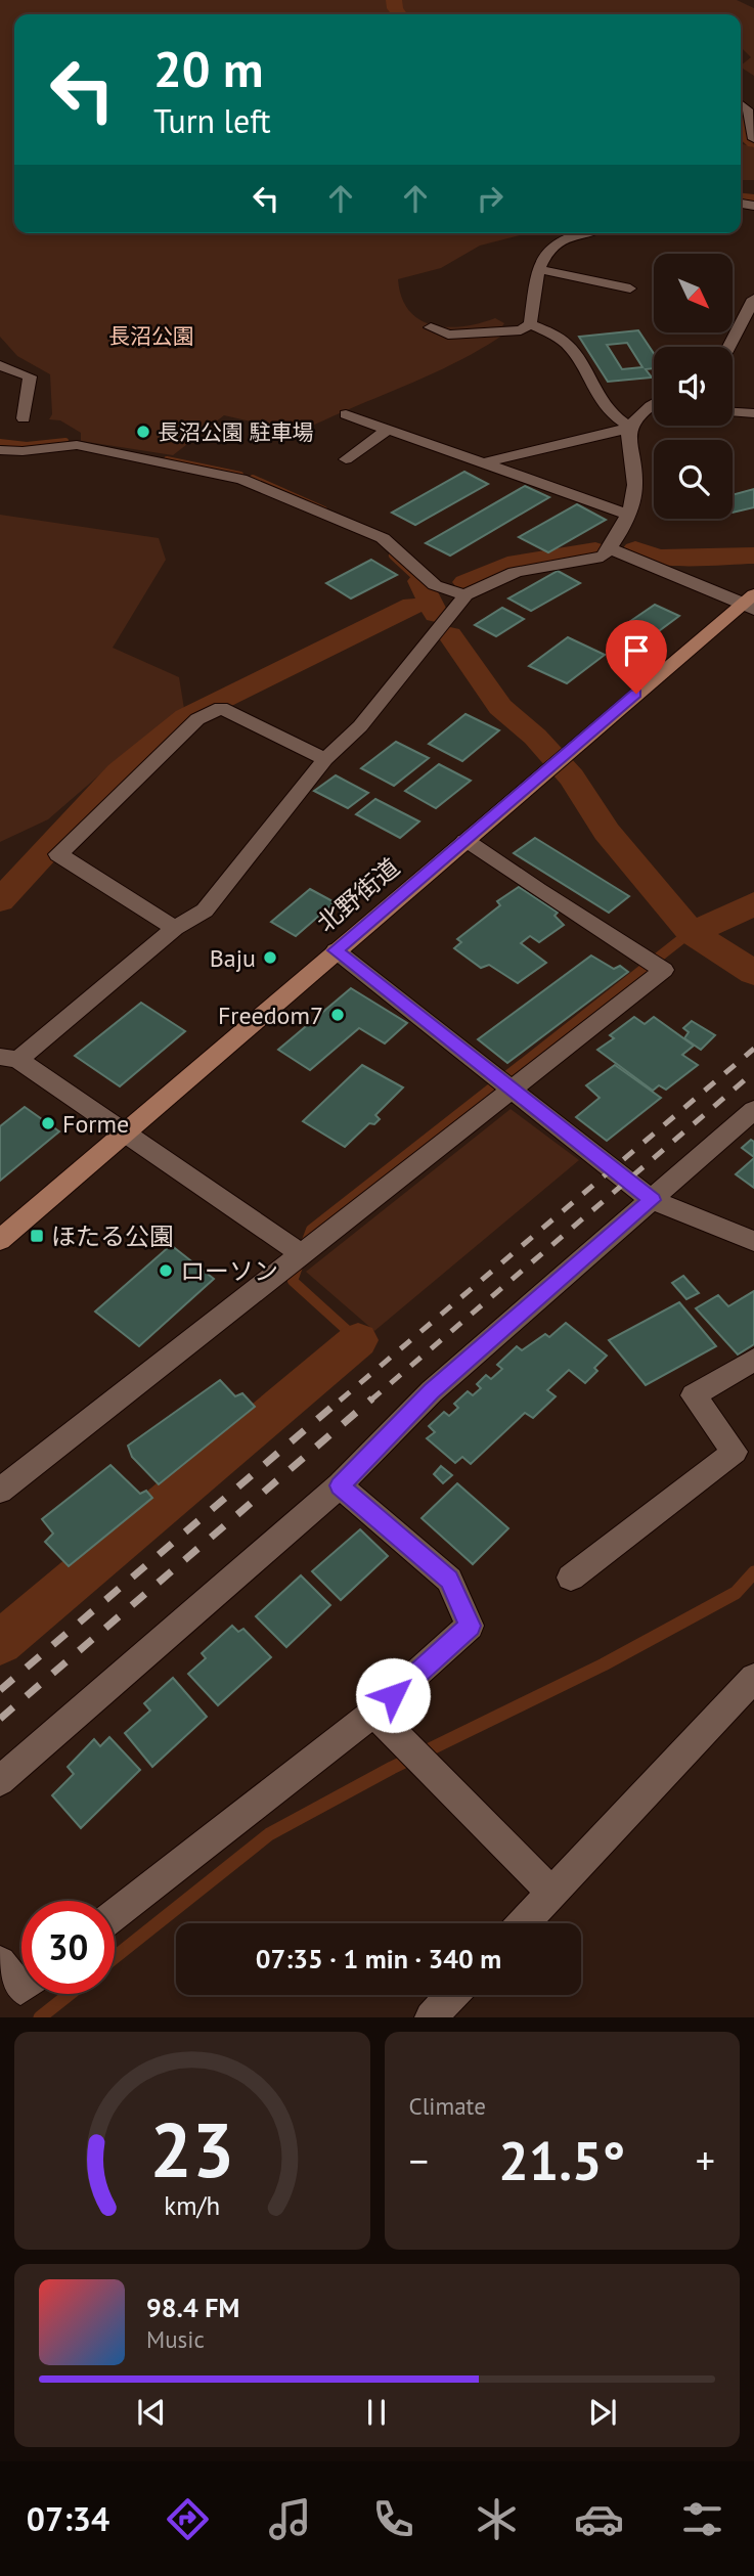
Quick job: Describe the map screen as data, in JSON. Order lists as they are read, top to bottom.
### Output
{
  "streets": {
    "main road": ["北野街道"]
  },
  "parks": ["長沼公園"],
  "places": {
    "other": [
      "長沼公園 駐車場",
      "Baju",
      "Freedom7",
      "Forme",
      "ローソン"
    ],
    "transit": ["ほたる公園"]
  },
  "north": "bottom right",
  "page": {
    "turn": ["20 m", "Turn left"],
    "limit": "30",
    "trip": "07:35 · 1 min · 340 m",
    "tile": "Climate",
    "heat": ["−", "21.5°", "+"],
    "song": ["98.4 FM", "Music"],
    "tabs": "07:34",
    "gauge": ["23", "km/h"]
  }
}
